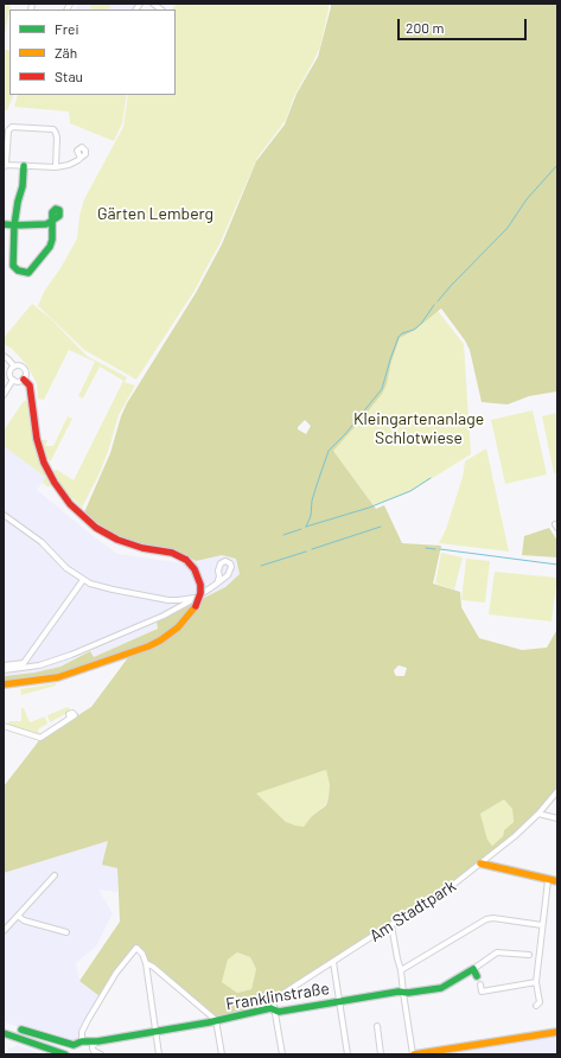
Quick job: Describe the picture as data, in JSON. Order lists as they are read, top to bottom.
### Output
{
  "streets": {
    "street": ["Am Stadtpark", "Franklinstraße"]
  },
  "crossings": [
    ["Am Stadtpark", "Franklinstraße"]
  ],
  "parks": ["Gärten Lemberg", "Kleingartenanlage Schlotwiese"],
  "legend": ["Frei", "Zäh", "Stau"],
  "scale_bar": "200 m"
}
